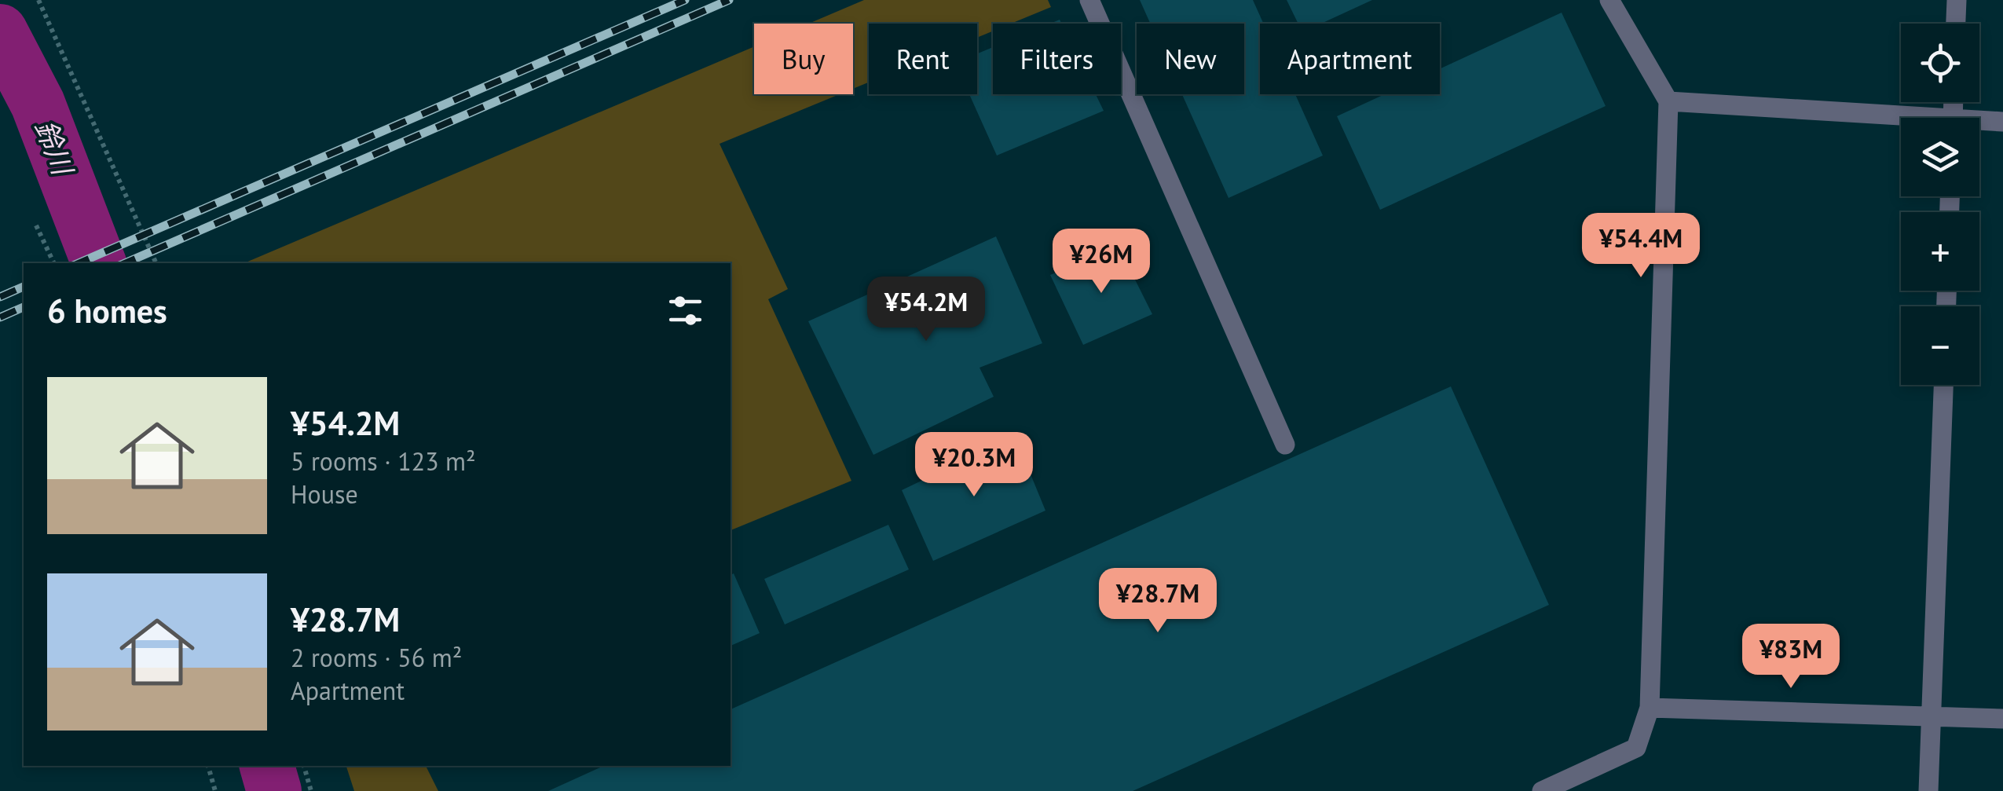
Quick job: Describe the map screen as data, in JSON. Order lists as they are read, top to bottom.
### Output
{
  "water": ["鈴川"],
  "page": {
    "map_buttons": ["+", "−"],
    "chip": [
      "Buy",
      "Rent",
      "Filters",
      "New",
      "Apartment"
    ],
    "price": [
      "¥54.4M",
      "¥26M",
      "¥54.2M",
      "¥20.3M",
      "¥28.7M",
      "¥83M"
    ],
    "heading": "6 homes",
    "list": [
      {
        "name": "¥54.2M",
        "note": "5 rooms · 123 m² · House"
      },
      {
        "name": "¥28.7M",
        "note": "2 rooms · 56 m² · Apartment"
      }
    ]
  }
}
